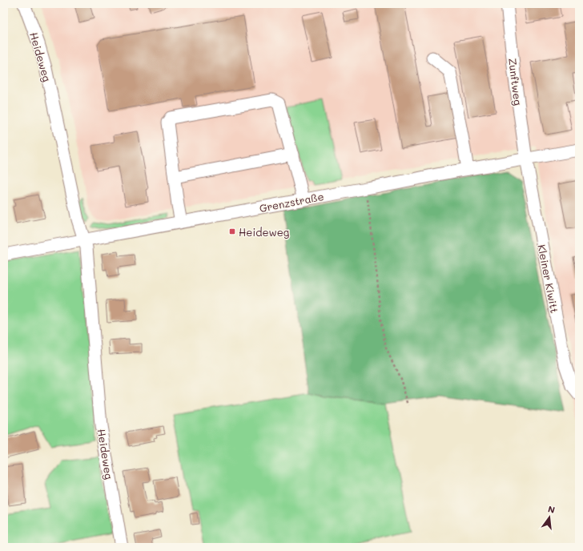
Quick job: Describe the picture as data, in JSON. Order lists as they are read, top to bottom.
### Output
{
  "streets": {
    "street": [
      "Heideweg",
      "Zunftweg",
      "Grenzstraße",
      "Kleiner Kiwitt"
    ]
  },
  "crossings": [
    ["Heideweg", "Grenzstraße"],
    ["Zunftweg", "Grenzstraße"],
    ["Zunftweg", "Kleiner Kiwitt"],
    ["Grenzstraße", "Kleiner Kiwitt"]
  ],
  "places": {
    "transit": ["Heideweg"]
  },
  "north": "top"
}
